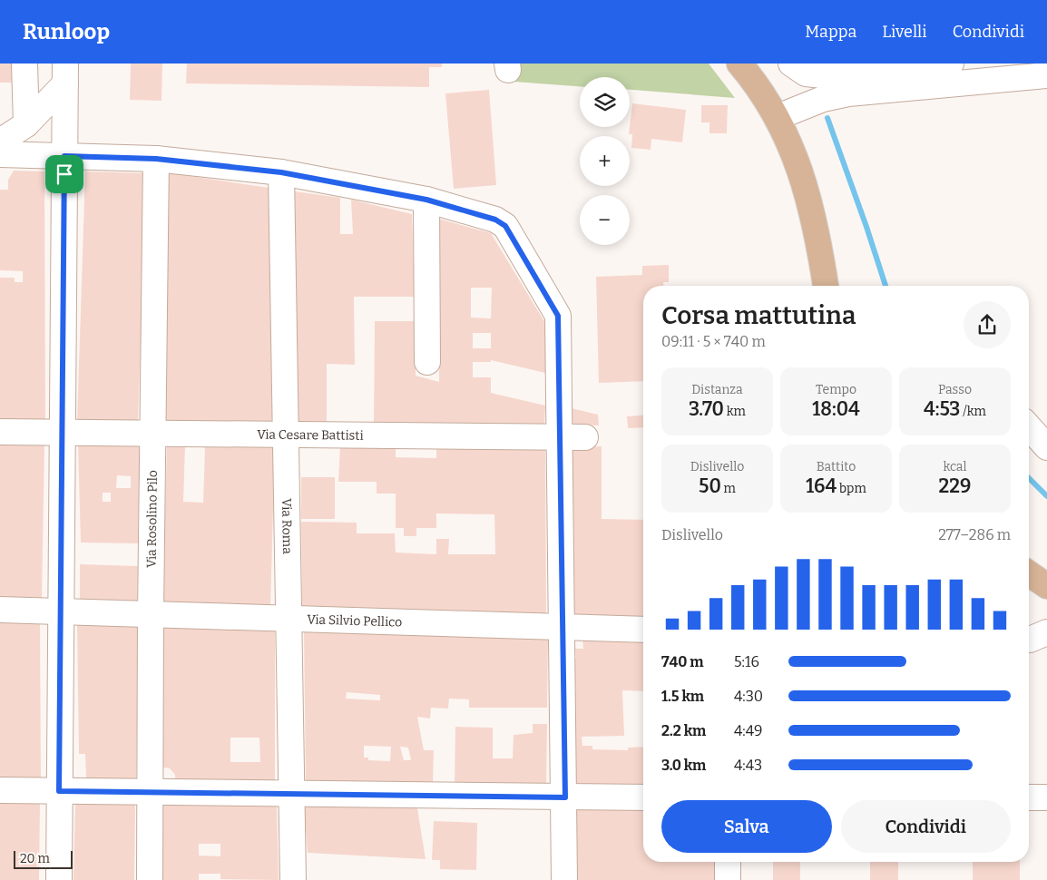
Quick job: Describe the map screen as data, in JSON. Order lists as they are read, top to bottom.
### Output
{
  "streets": {
    "street": [
      "Via Cesare Battisti",
      "Via Rosolino Pilo",
      "Via Roma",
      "Via Silvio Pellico"
    ]
  },
  "crossings": [
    ["Via Cesare Battisti", "Via Rosolino Pilo"],
    ["Via Cesare Battisti", "Via Roma"],
    ["Via Rosolino Pilo", "Via Silvio Pellico"],
    ["Via Roma", "Via Silvio Pellico"]
  ],
  "scale_bar": "20 m",
  "page": {
    "header": "Runloop",
    "nav": ["Mappa", "Livelli", "Condividi"],
    "map_buttons": ["+", "−"],
    "heading": ["Corsa mattutina", "09:11 · 5 × 740 m"],
    "stats": [
      ["Distanza", "3.70 km"],
      ["Tempo", "18:04"],
      ["Passo", "4:53 /km"],
      ["Dislivello", "50 m"],
      ["Battito", "164 bpm"],
      ["kcal", "229"]
    ],
    "chart": ["Dislivello", "277–286 m"],
    "list": [
      {
        "name": "740 m",
        "note": "5:16"
      },
      {
        "name": "1.5 km",
        "note": "4:30"
      },
      {
        "name": "2.2 km",
        "note": "4:49"
      },
      {
        "name": "3.0 km",
        "note": "4:43"
      }
    ],
    "buttons": ["Salva", "Condividi"],
    "scale": "20 m"
  }
}
